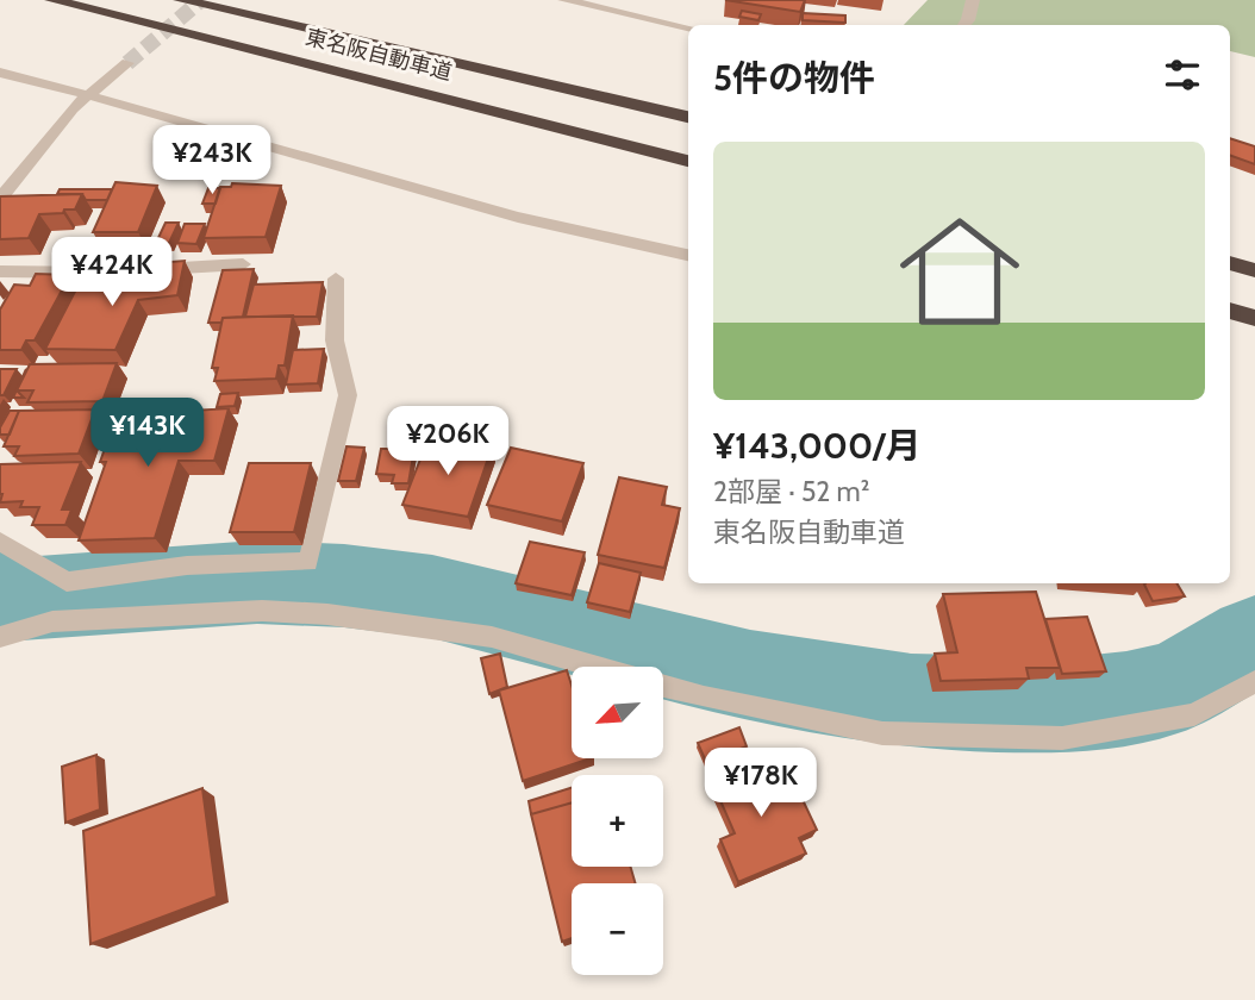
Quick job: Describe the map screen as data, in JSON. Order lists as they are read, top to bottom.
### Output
{
  "streets": {
    "highway": ["東名阪自動車道"]
  },
  "north": "bottom left",
  "page": {
    "heading": "5件の物件",
    "price": [
      "¥243K",
      "¥424K",
      "¥143K",
      "¥206K",
      "¥178K"
    ],
    "list": [
      {
        "name": "¥143,000/月",
        "note": "2部屋 · 52 m² · 東名阪自動車道"
      }
    ],
    "map_buttons": ["+", "−"]
  }
}
